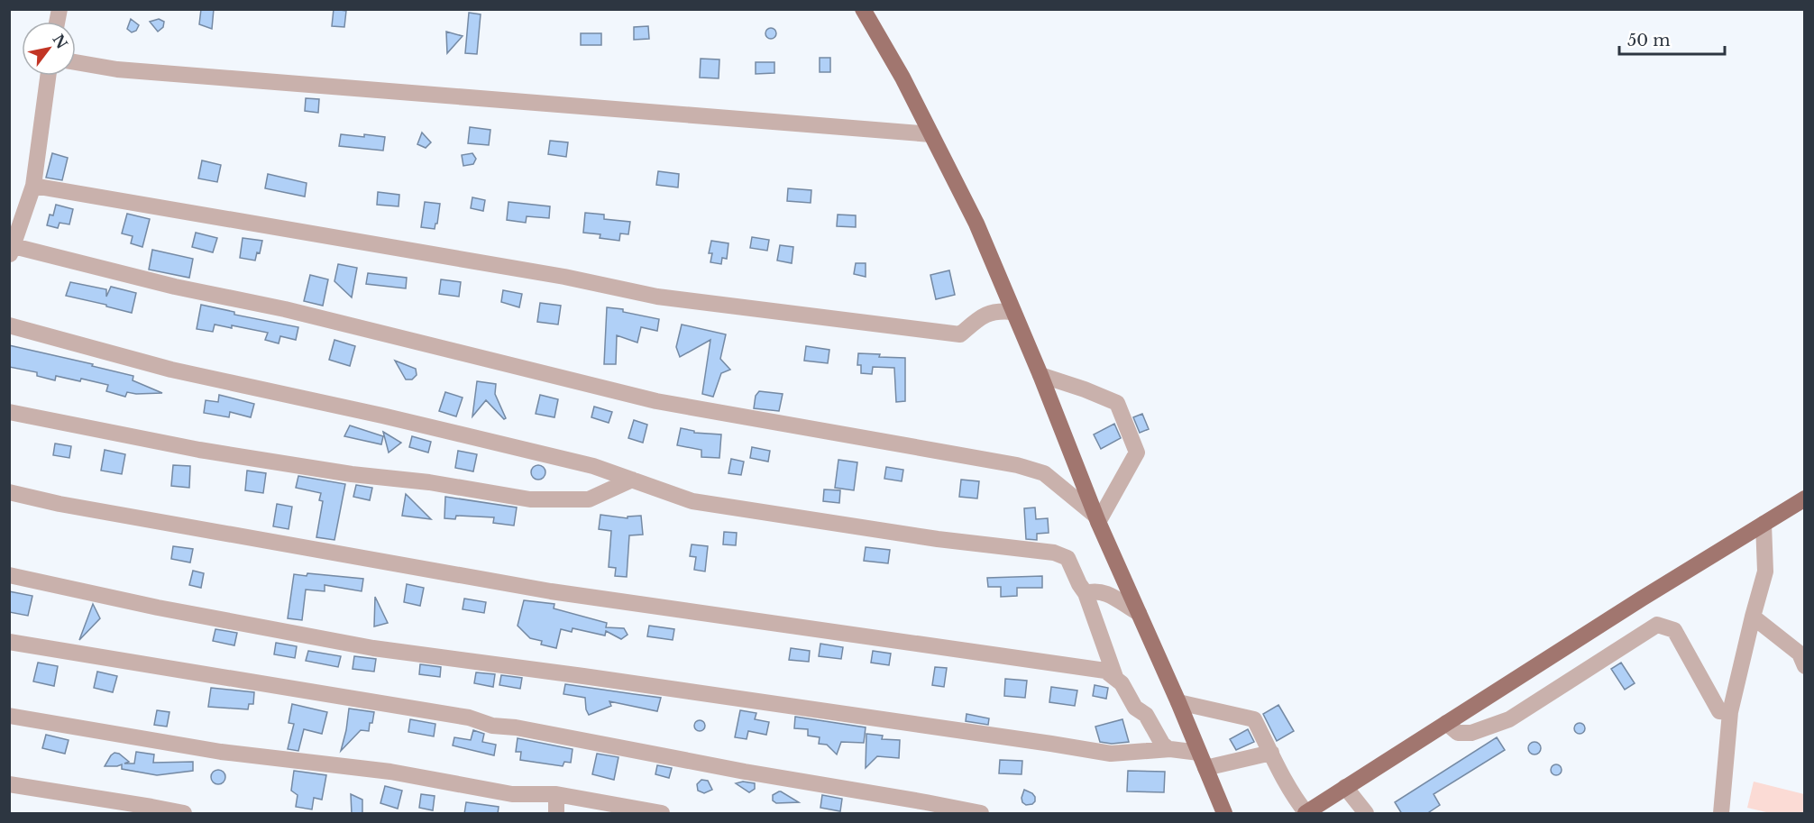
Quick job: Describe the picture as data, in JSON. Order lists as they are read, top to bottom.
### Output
{
  "scale_bar": "50 m",
  "north": "top right"
}
